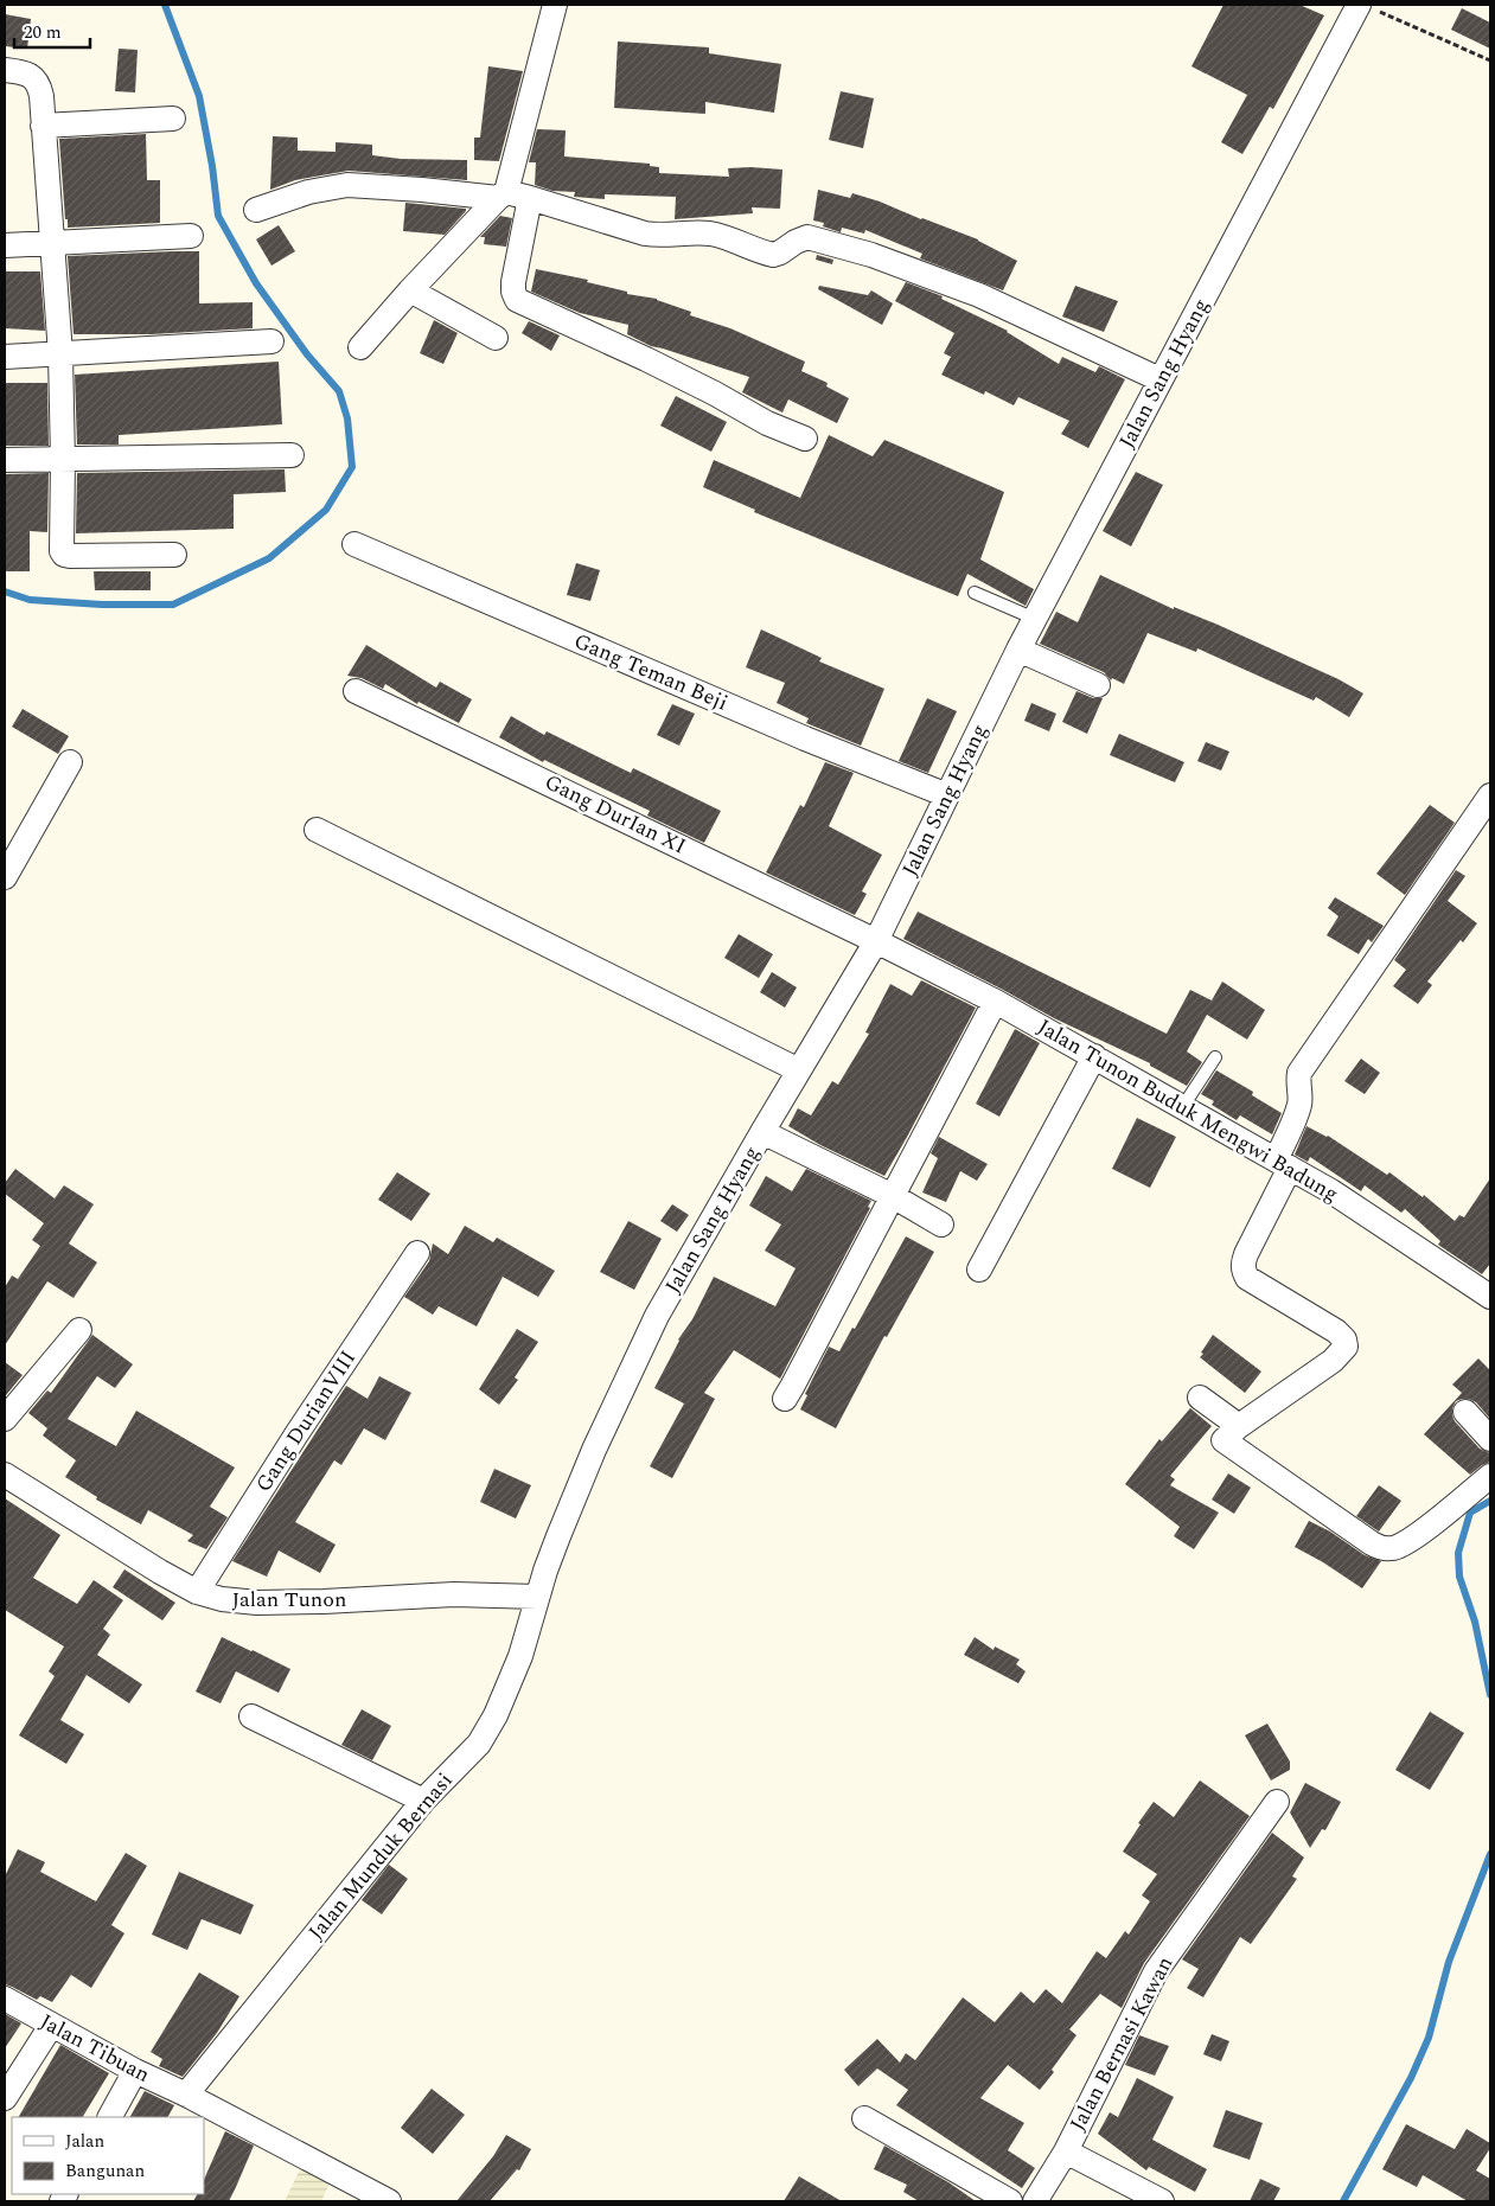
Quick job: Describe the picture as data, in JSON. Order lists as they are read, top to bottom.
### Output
{
  "streets": {
    "street": [
      "Jalan Sang Hyang",
      "Gang Teman Beji",
      "Gang DurIan XI",
      "Jalan Tunon Buduk Mengwi Badung",
      "Gang DurianVIII",
      "Jalan Tunon",
      "Jalan Munduk Bernasi",
      "Jalan Bernasi Kawan",
      "Jalan Tibuan"
    ]
  },
  "crossings": [
    ["Jalan Sang Hyang", "Gang Teman Beji"],
    ["Jalan Sang Hyang", "Gang DurIan XI"],
    ["Jalan Sang Hyang", "Jalan Tunon Buduk Mengwi Badung"],
    ["Jalan Sang Hyang", "Jalan Tunon"],
    ["Jalan Sang Hyang", "Jalan Munduk Bernasi"],
    ["Gang DurIan XI", "Jalan Tunon Buduk Mengwi Badung"],
    ["Gang DurianVIII", "Jalan Tunon"],
    ["Jalan Tunon", "Jalan Munduk Bernasi"],
    ["Jalan Munduk Bernasi", "Jalan Tibuan"]
  ],
  "legend": ["Jalan", "Bangunan"],
  "scale_bar": "20 m"
}
